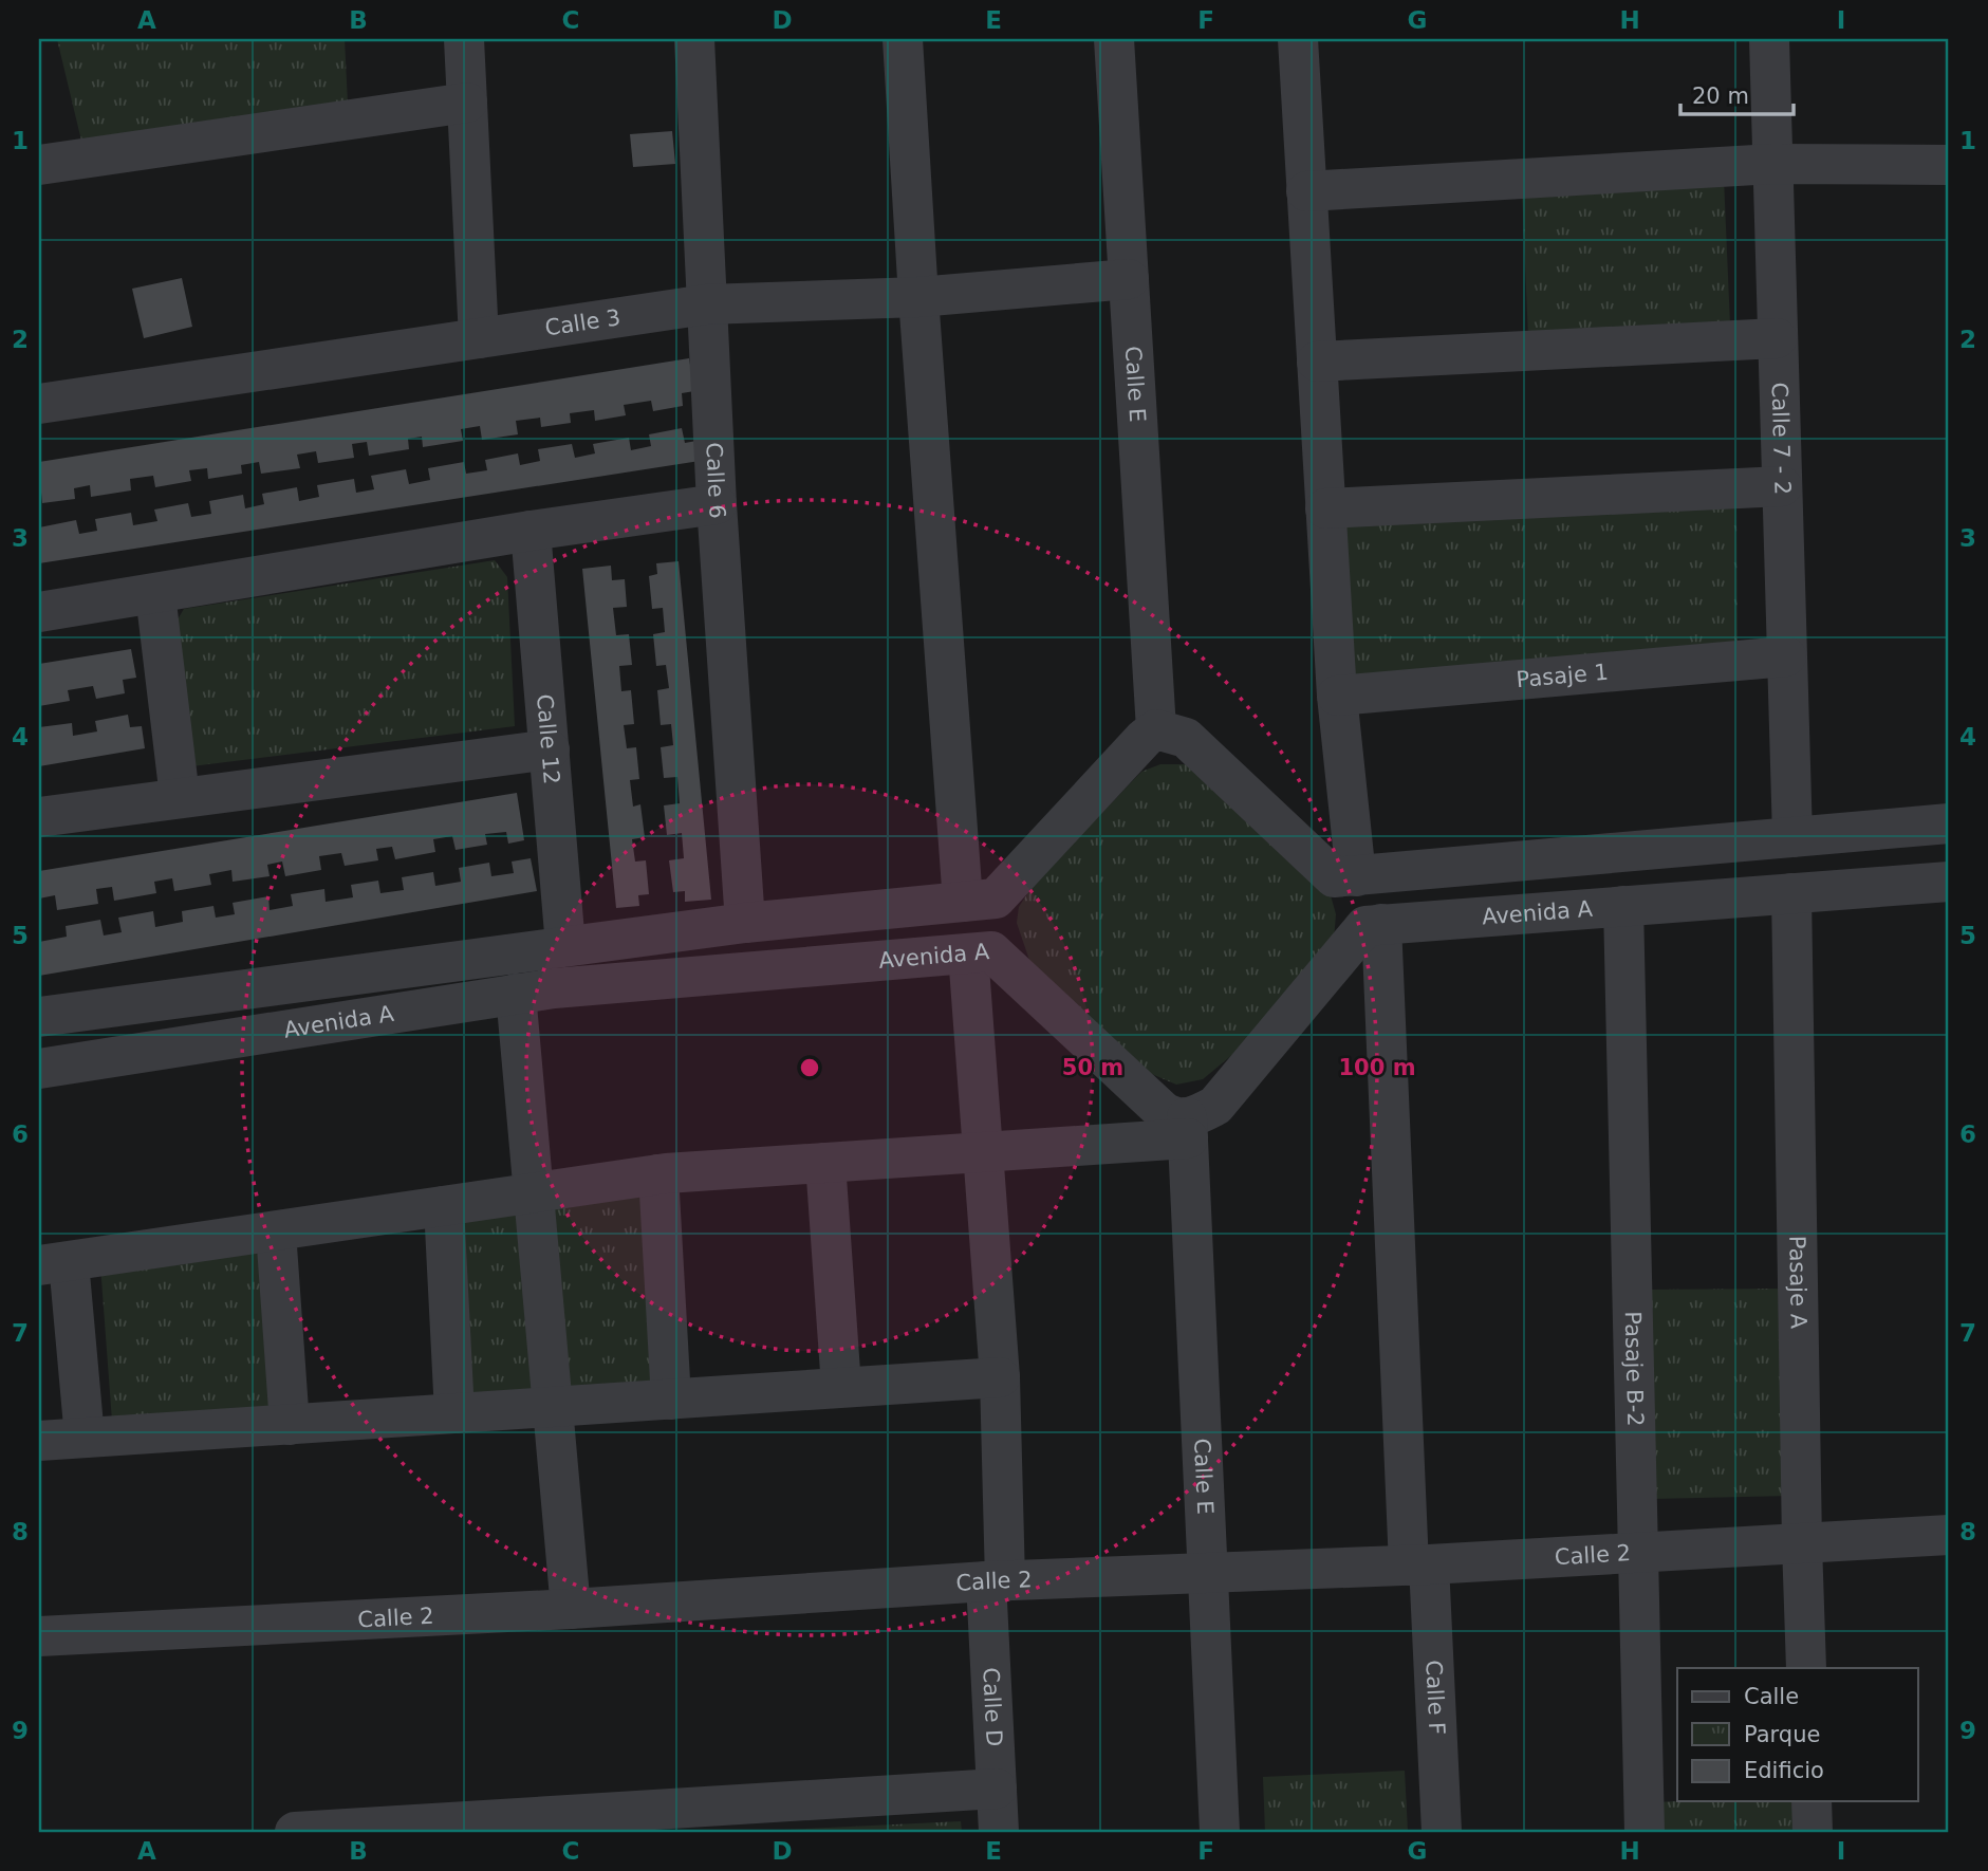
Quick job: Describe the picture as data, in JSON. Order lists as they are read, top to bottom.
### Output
{
  "streets": {
    "street": [
      "Calle 3",
      "Calle E",
      "Calle 7 - 2",
      "Calle 6",
      "Pasaje 1",
      "Calle 12",
      "Avenida A",
      "Pasaje A",
      "Pasaje B-2",
      "Calle 2",
      "Calle F",
      "Calle D"
    ]
  },
  "crossings": [
    ["Calle 3", "Calle E"],
    ["Calle 3", "Calle 6"],
    ["Calle E", "Avenida A"],
    ["Calle E", "Calle 2"],
    ["Calle 7 - 2", "Pasaje 1"],
    ["Calle 6", "Avenida A"],
    ["Calle 12", "Avenida A"],
    ["Avenida A", "Pasaje A"],
    ["Avenida A", "Pasaje B-2"],
    ["Avenida A", "Calle F"],
    ["Avenida A", "Calle D"],
    ["Pasaje A", "Calle 2"],
    ["Pasaje B-2", "Calle 2"],
    ["Calle 2", "Calle F"],
    ["Calle 2", "Calle D"]
  ],
  "legend": ["Calle", "Parque", "Edificio"],
  "scale_bar": "20 m",
  "grid": {
    "columns": [
      "A",
      "B",
      "C",
      "D",
      "E",
      "F",
      "G",
      "H",
      "I"
    ],
    "rows": [
      "1",
      "2",
      "3",
      "4",
      "5",
      "6",
      "7",
      "8",
      "9"
    ]
  },
  "rings": ["50 m", "100 m"]
}
